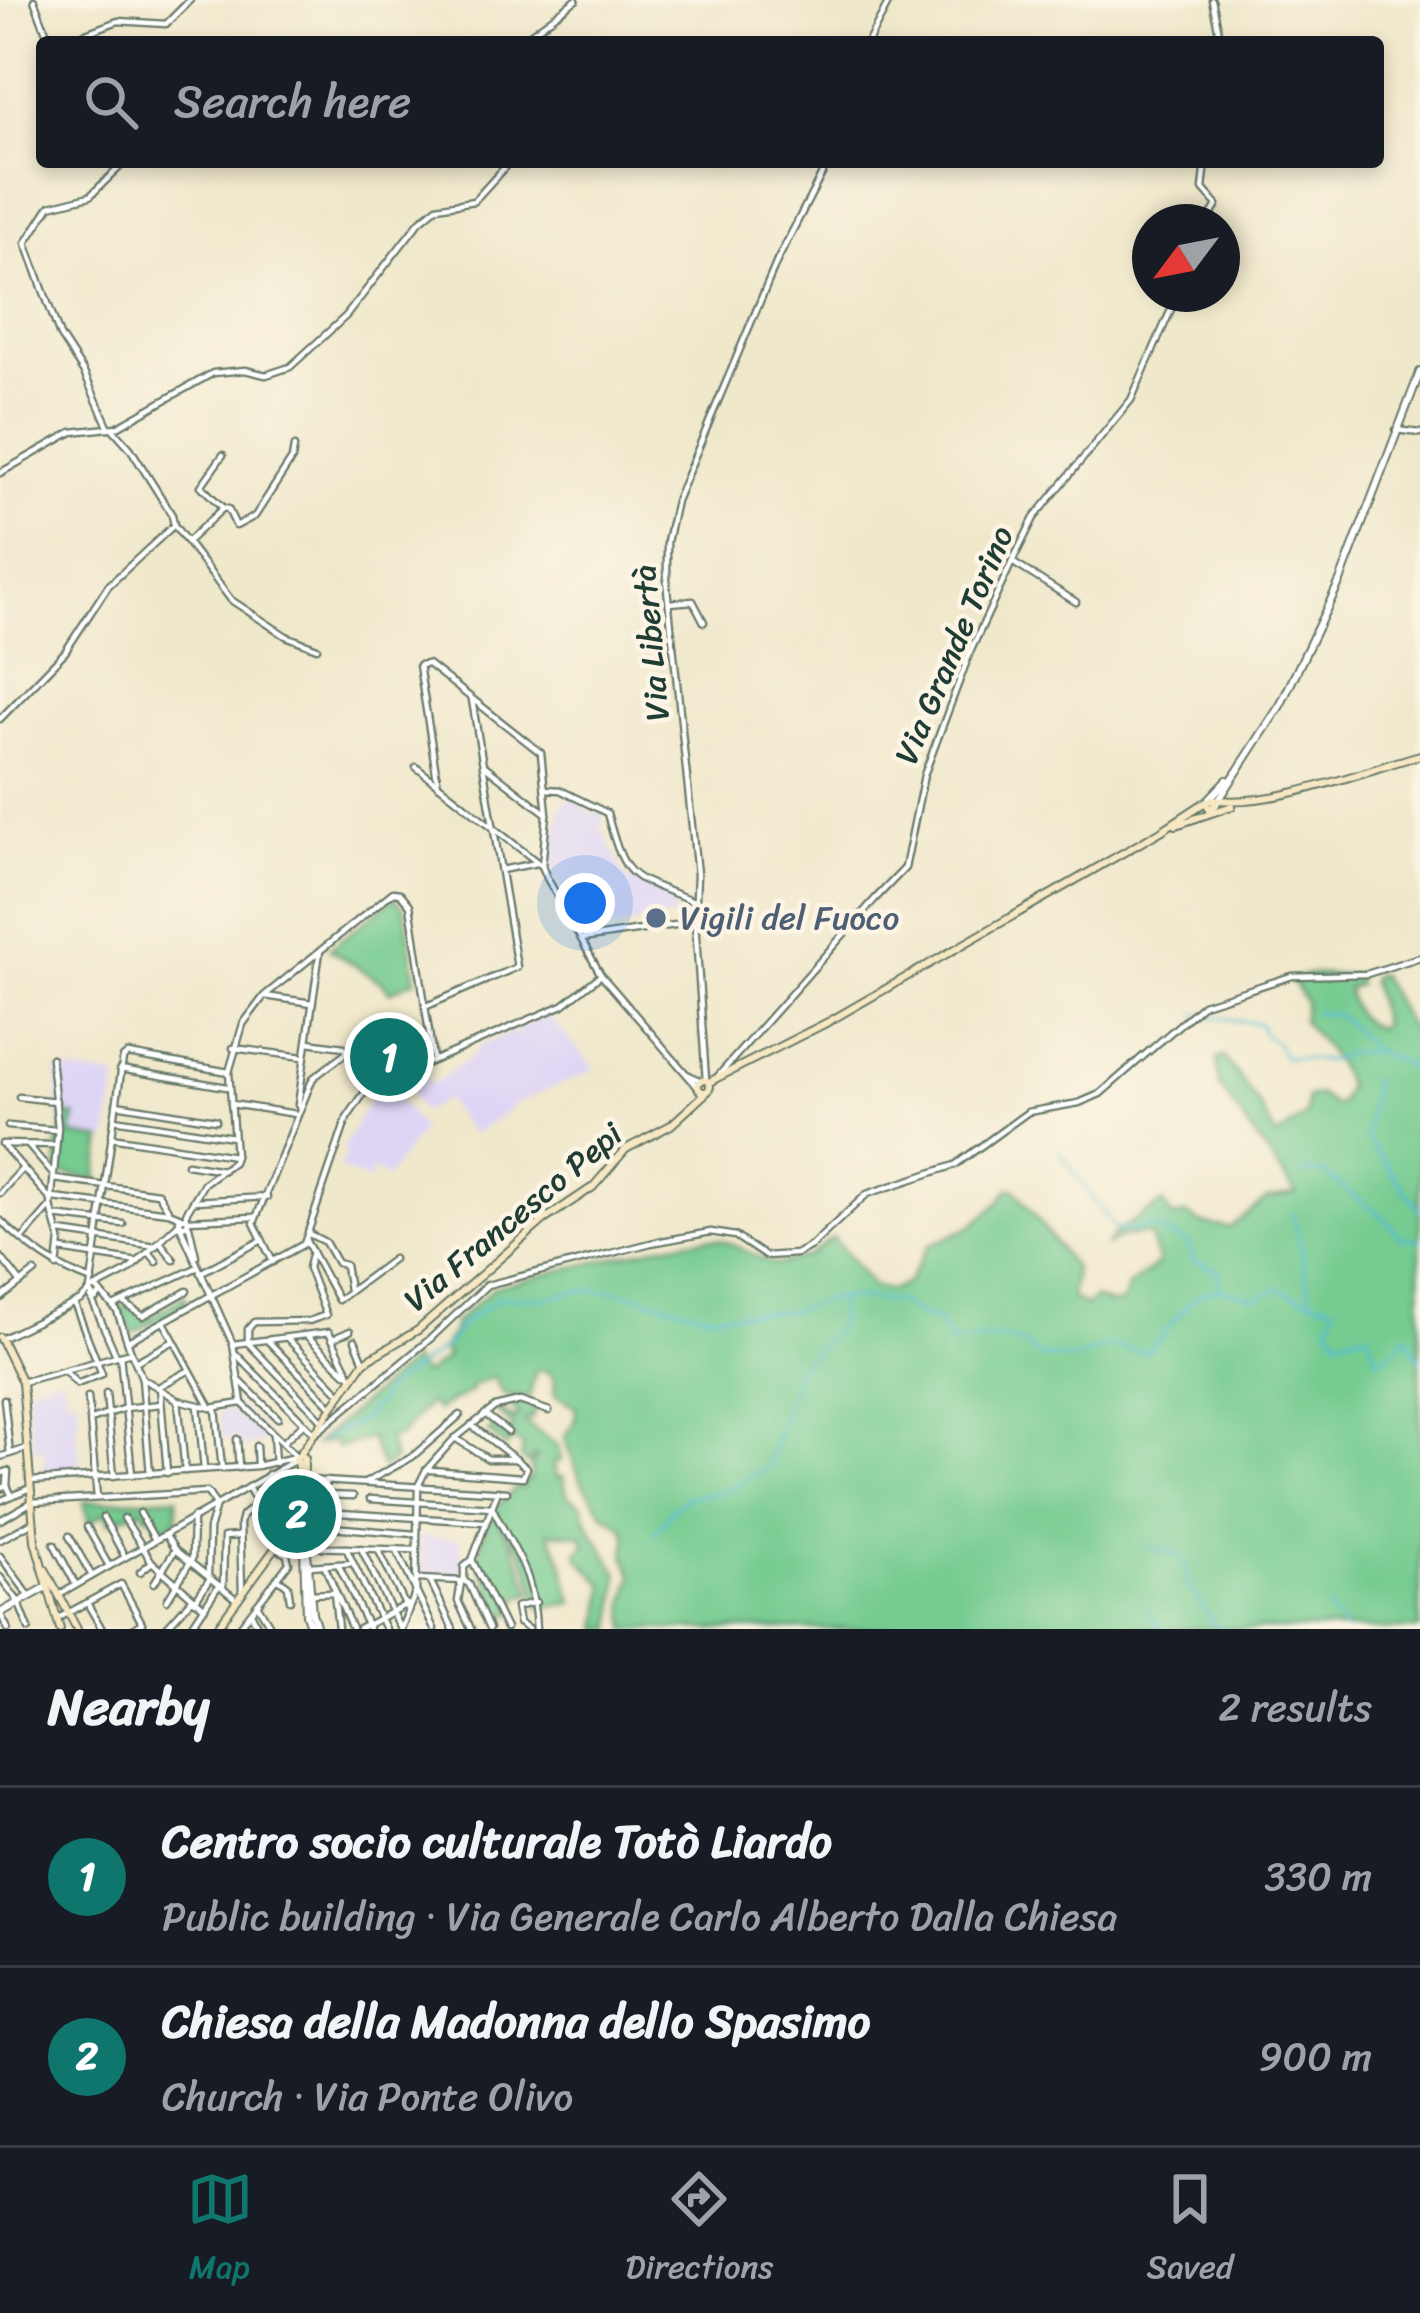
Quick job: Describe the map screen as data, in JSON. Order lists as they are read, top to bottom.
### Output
{
  "streets": {
    "main road": ["Via Francesco Pepi"],
    "street": ["Via Libertà", "Via Grande Torino"]
  },
  "crossings": [
    ["Via Libertà", "Via Francesco Pepi"]
  ],
  "places": ["Vigili del Fuoco"],
  "north": "bottom left",
  "page": {
    "search": "Search here",
    "pins": ["1", "2"],
    "heading": ["Nearby", "2 results"],
    "list": [
      {
        "mark": "1",
        "name": "Centro socio culturale Totò Liardo",
        "note": "Public building · Via Generale Carlo Alberto Dalla Chiesa",
        "value": "330 m"
      },
      {
        "mark": "2",
        "name": "Chiesa della Madonna dello Spasimo",
        "note": "Church · Via Ponte Olivo",
        "value": "900 m"
      }
    ],
    "nav": ["Map", "Directions", "Saved"]
  }
}
